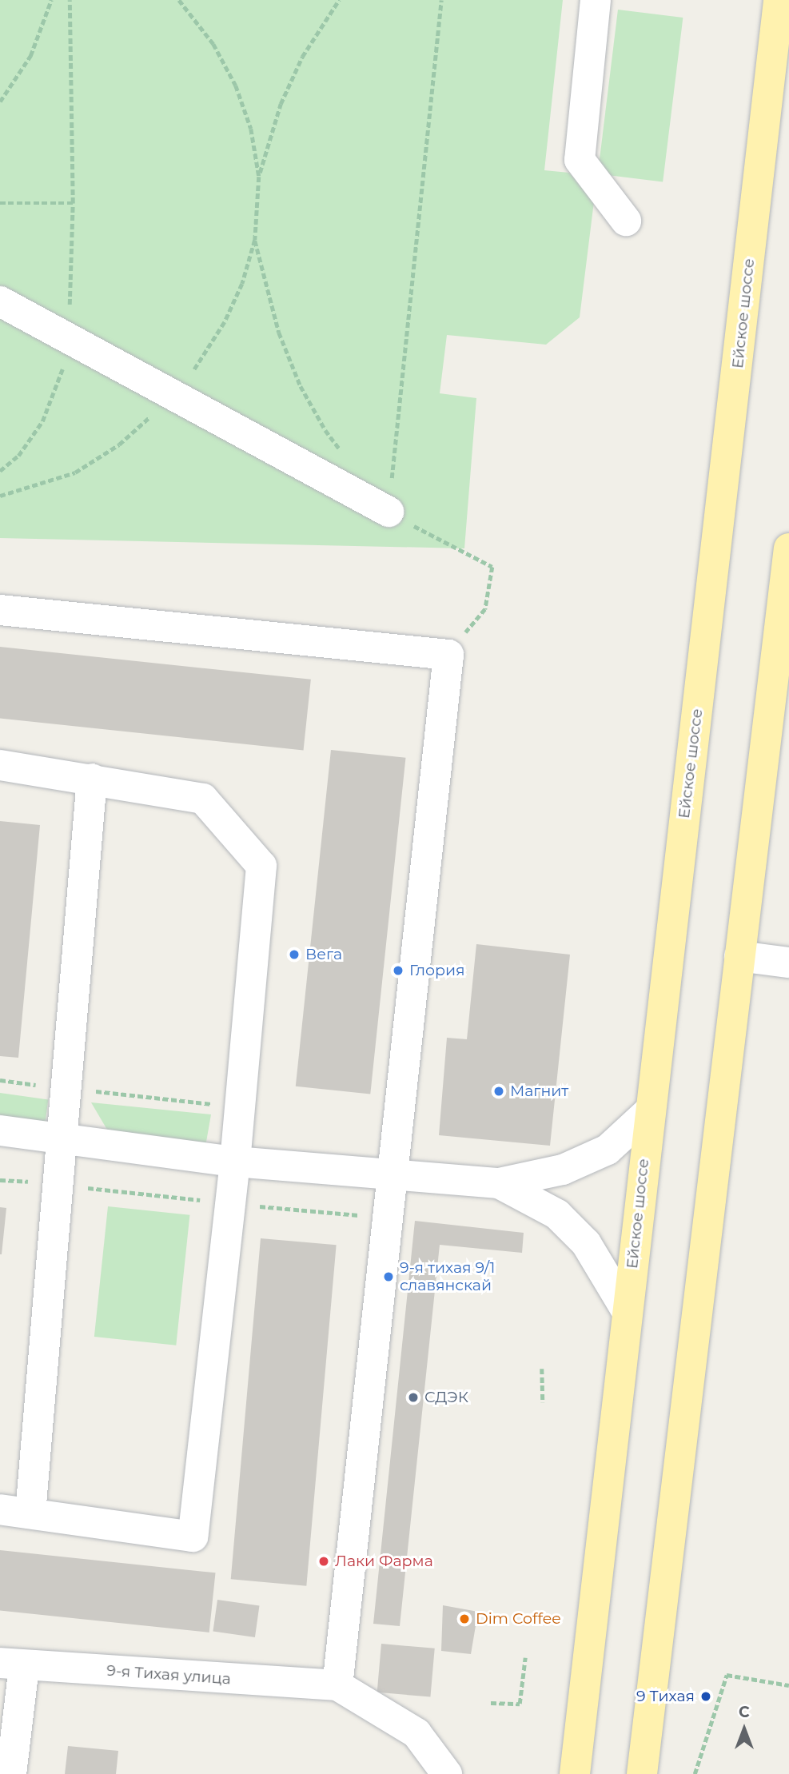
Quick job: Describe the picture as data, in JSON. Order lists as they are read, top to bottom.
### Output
{
  "streets": {
    "main road": ["Ейское шоссе"],
    "street": ["9-я Тихая улица"]
  },
  "places": [
    "Вега",
    "Глория",
    "Магнит",
    "9-я тихая 9/1 славянскай",
    "СДЭК",
    "Лаки Фарма",
    "Dim Coffee",
    "9 Тихая"
  ],
  "north": "top"
}
